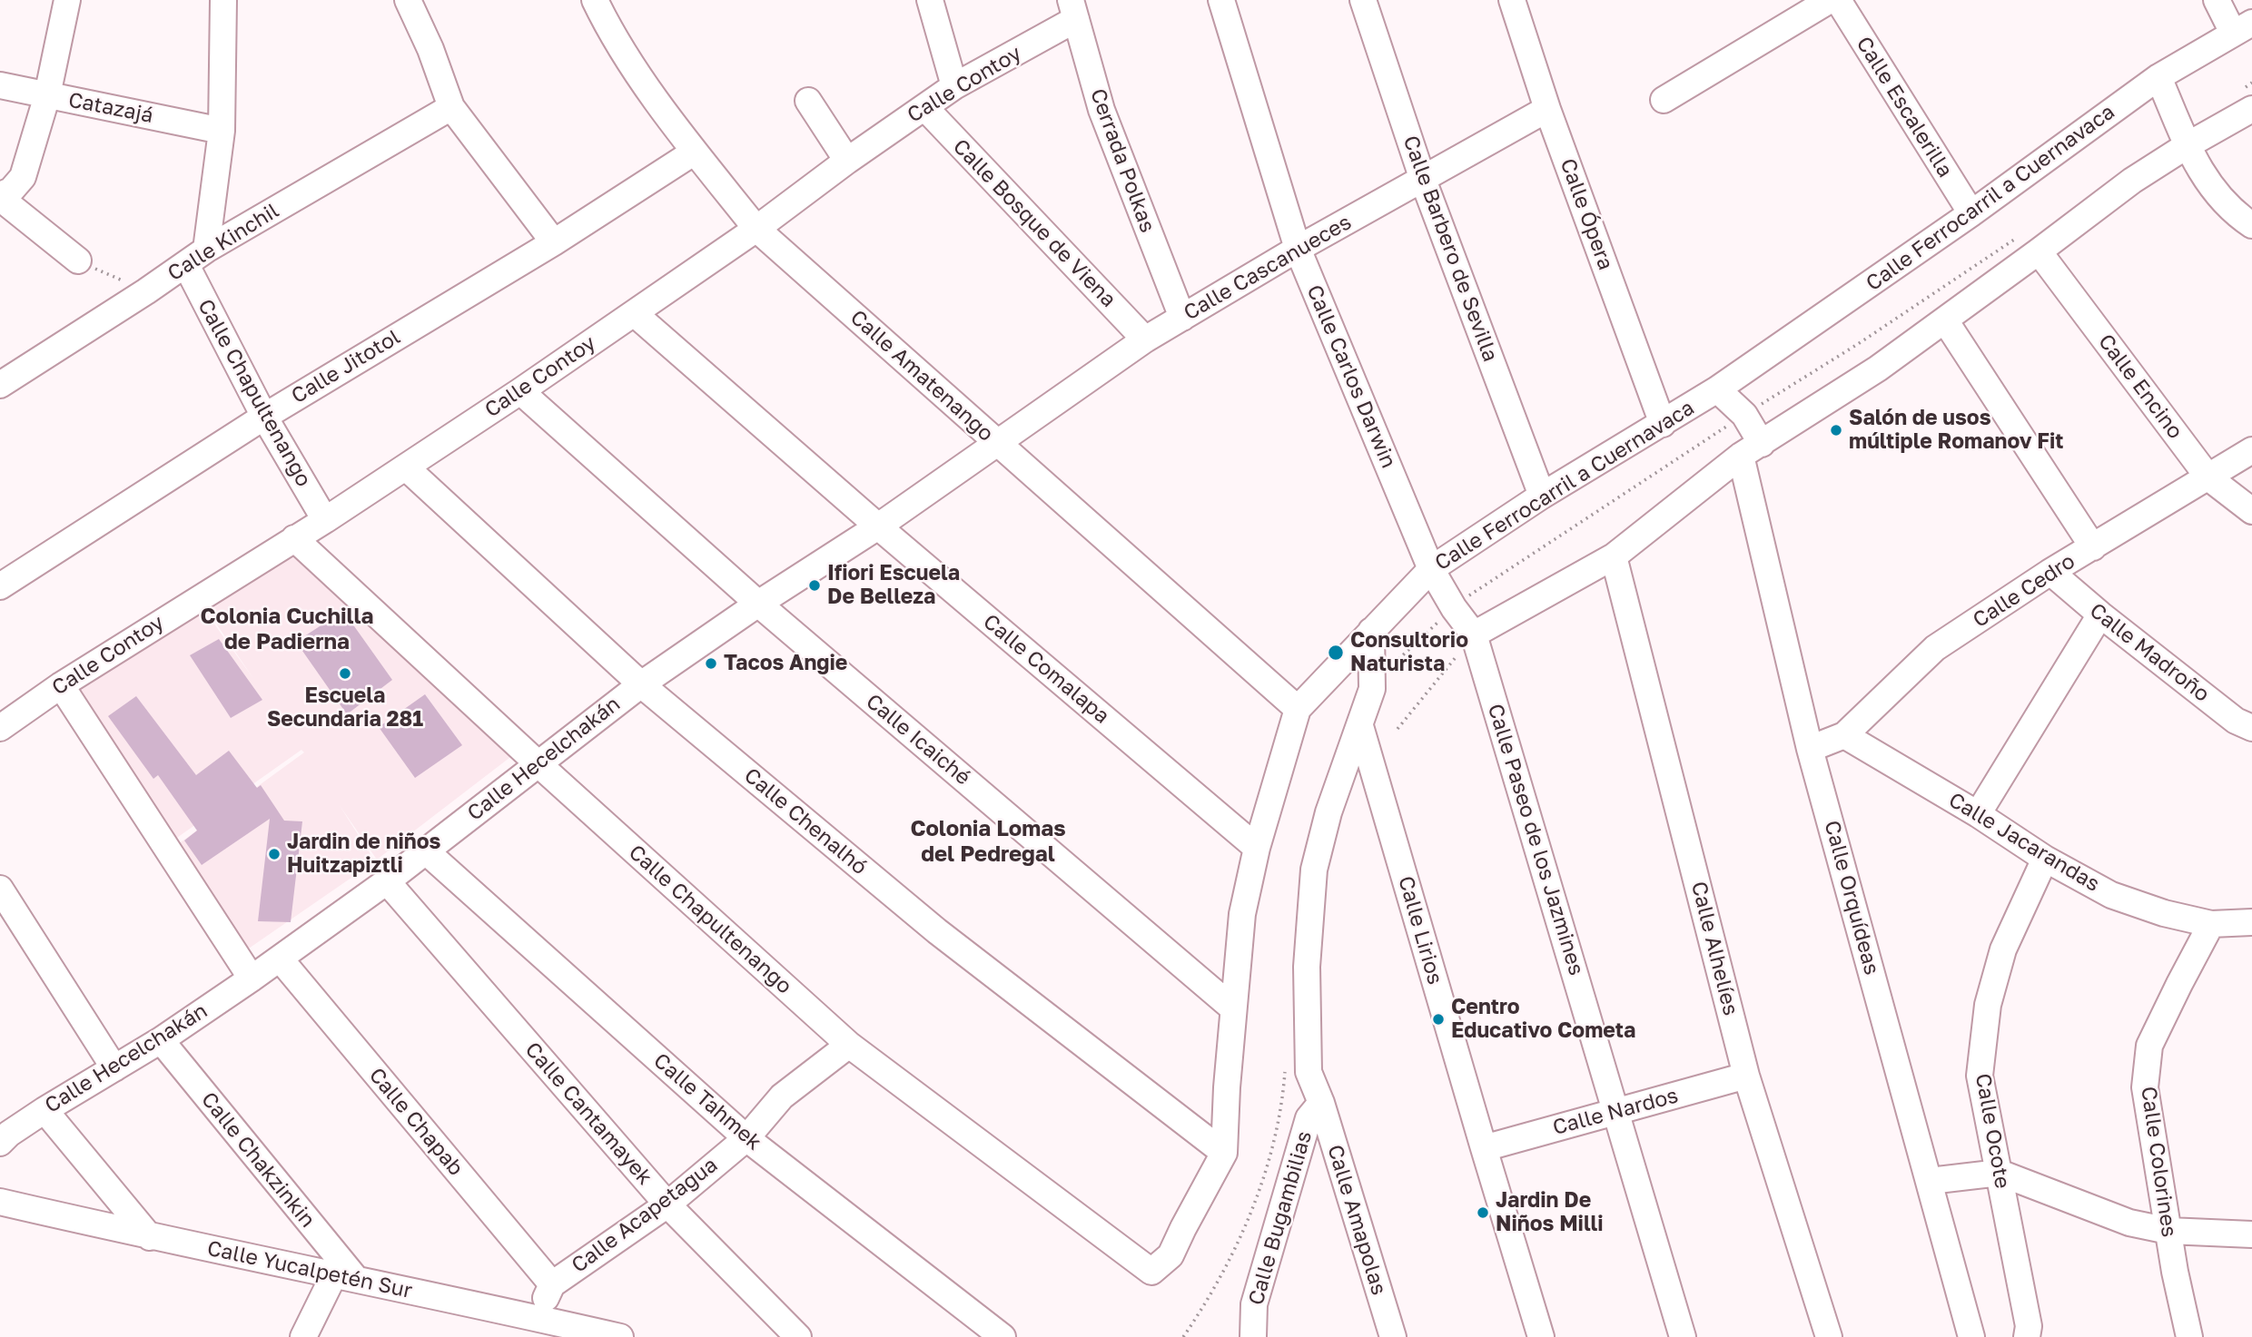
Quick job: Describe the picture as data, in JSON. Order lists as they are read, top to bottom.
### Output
{
  "streets": {
    "street": [
      "Calle Contoy",
      "Calle Escalerilla",
      "Catazajá",
      "Cerrada Polkas",
      "Calle Ferrocarril a Cuernavaca",
      "Calle Ópera",
      "Calle Bosque de Viena",
      "Calle Kinchil",
      "Calle Barbero de Sevilla",
      "Calle Cascanueces",
      "Calle Jitotol",
      "Calle Amatenango",
      "Calle Carlos Darwin",
      "Calle Encino",
      "Calle Chapultenango",
      "Calle Cedro",
      "Calle Madroño",
      "Calle Comalapa",
      "Calle Icaiché",
      "Calle Hecelchakán",
      "Calle Chenalhó",
      "Calle Paseo de los Jazmines",
      "Calle Jacarandas",
      "Calle Orquídeas",
      "Calle Lirios",
      "Calle Alhelíes",
      "Calle Tahmek",
      "Calle Nardos",
      "Calle Cantamayek",
      "Calle Chapab",
      "Calle Ocote",
      "Calle Chakzinkin",
      "Calle Colorines",
      "Calle Acapetagua",
      "Calle Bugambilias",
      "Calle Amapolas",
      "Calle Yucalpetén Sur"
    ]
  },
  "crossings": [
    ["Calle Contoy", "Cerrada Polkas"],
    ["Calle Contoy", "Calle Bosque de Viena"],
    ["Calle Contoy", "Calle Amatenango"],
    ["Calle Contoy", "Calle Chapultenango"],
    ["Calle Contoy", "Calle Comalapa"],
    ["Calle Contoy", "Calle Icaiché"],
    ["Calle Contoy", "Calle Chenalhó"],
    ["Calle Escalerilla", "Calle Ferrocarril a Cuernavaca"],
    ["Cerrada Polkas", "Calle Cascanueces"],
    ["Calle Ferrocarril a Cuernavaca", "Calle Ópera"],
    ["Calle Ferrocarril a Cuernavaca", "Calle Barbero de Sevilla"],
    ["Calle Ferrocarril a Cuernavaca", "Calle Amatenango"],
    ["Calle Ferrocarril a Cuernavaca", "Calle Carlos Darwin"],
    ["Calle Ferrocarril a Cuernavaca", "Calle Chapultenango"],
    ["Calle Ferrocarril a Cuernavaca", "Calle Comalapa"],
    ["Calle Ferrocarril a Cuernavaca", "Calle Icaiché"],
    ["Calle Ferrocarril a Cuernavaca", "Calle Chenalhó"],
    ["Calle Ferrocarril a Cuernavaca", "Calle Orquídeas"],
    ["Calle Ópera", "Calle Cascanueces"],
    ["Calle Bosque de Viena", "Calle Cascanueces"],
    ["Calle Kinchil", "Calle Chapultenango"],
    ["Calle Barbero de Sevilla", "Calle Cascanueces"],
    ["Calle Cascanueces", "Calle Amatenango"],
    ["Calle Cascanueces", "Calle Carlos Darwin"],
    ["Calle Cascanueces", "Calle Hecelchakán"],
    ["Calle Jitotol", "Calle Amatenango"],
    ["Calle Jitotol", "Calle Chapultenango"],
    ["Calle Amatenango", "Calle Hecelchakán"],
    ["Calle Carlos Darwin", "Calle Paseo de los Jazmines"],
    ["Calle Encino", "Calle Cedro"],
    ["Calle Chapultenango", "Calle Hecelchakán"],
    ["Calle Chapultenango", "Calle Acapetagua"],
    ["Calle Cedro", "Calle Madroño"],
    ["Calle Cedro", "Calle Jacarandas"],
    ["Calle Cedro", "Calle Orquídeas"],
    ["Calle Comalapa", "Calle Hecelchakán"],
    ["Calle Icaiché", "Calle Hecelchakán"],
    ["Calle Hecelchakán", "Calle Chenalhó"],
    ["Calle Hecelchakán", "Calle Tahmek"],
    ["Calle Hecelchakán", "Calle Cantamayek"],
    ["Calle Hecelchakán", "Calle Chapab"],
    ["Calle Hecelchakán", "Calle Chakzinkin"],
    ["Calle Paseo de los Jazmines", "Calle Nardos"],
    ["Calle Jacarandas", "Calle Ocote"],
    ["Calle Jacarandas", "Calle Colorines"],
    ["Calle Lirios", "Calle Nardos"],
    ["Calle Alhelíes", "Calle Nardos"],
    ["Calle Tahmek", "Calle Acapetagua"],
    ["Calle Cantamayek", "Calle Acapetagua"],
    ["Calle Chapab", "Calle Acapetagua"],
    ["Calle Chakzinkin", "Calle Yucalpetén Sur"],
    ["Calle Acapetagua", "Calle Yucalpetén Sur"],
    ["Calle Bugambilias", "Calle Amapolas"]
  ],
  "districts": ["Colonia Cuchilla de Padierna", "Colonia Lomas del Pedregal"],
  "places": [
    "Salón de usos múltiple Romanov Fit",
    "Ifiori Escuela De Belleza",
    "Consultorio Naturista",
    "Tacos Angie",
    "Escuela Secundaria 281",
    "Jardin de niños Huitzapiztli",
    "Centro Educativo Cometa",
    "Jardin De Niños Milli"
  ]
}
